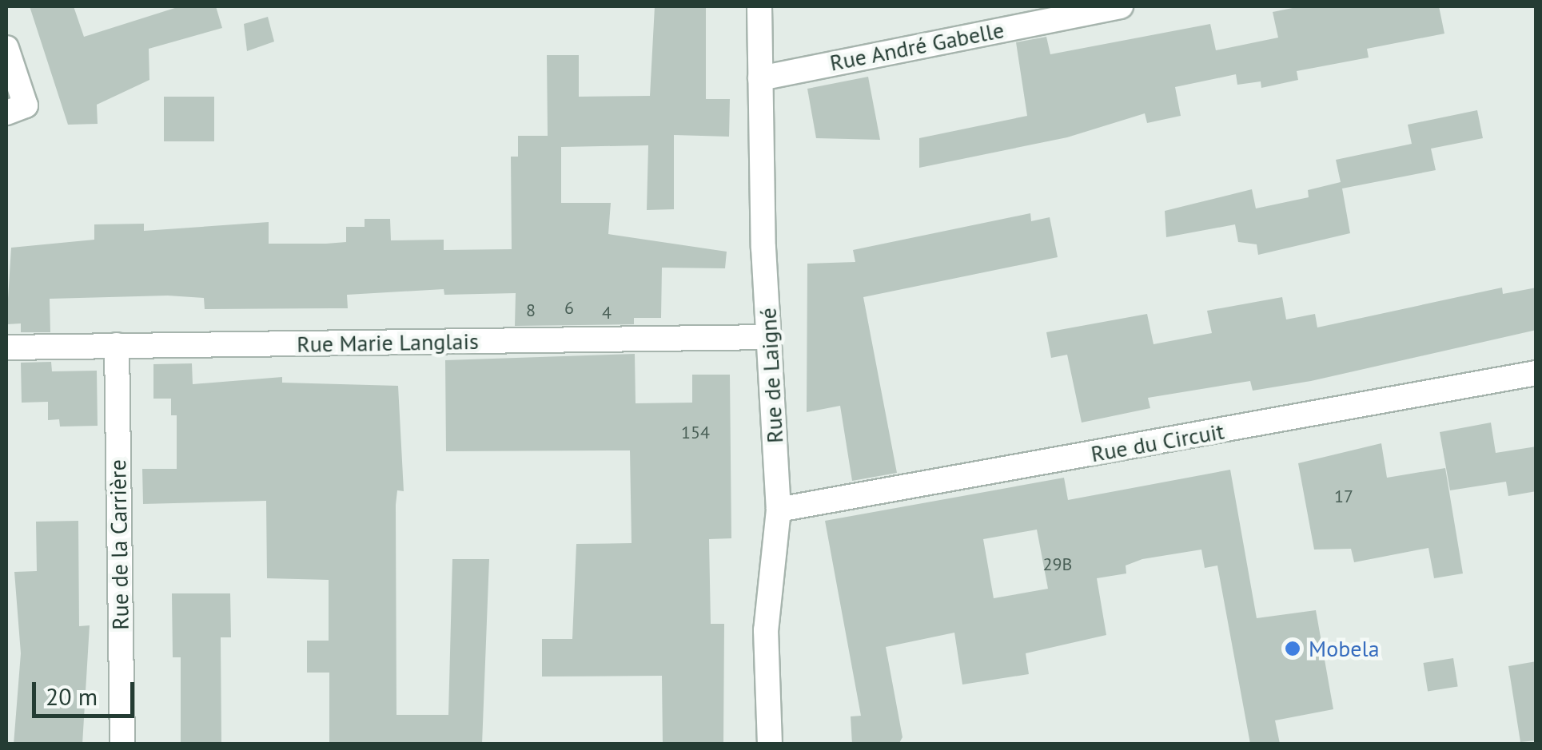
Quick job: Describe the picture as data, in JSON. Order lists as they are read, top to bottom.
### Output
{
  "streets": {
    "street": [
      "Rue André Gabelle",
      "Rue Marie Langlais",
      "Rue de Laigné",
      "Rue du Circuit",
      "Rue de la Carrière"
    ]
  },
  "crossings": [
    ["Rue André Gabelle", "Rue de Laigné"],
    ["Rue Marie Langlais", "Rue de Laigné"],
    ["Rue Marie Langlais", "Rue de la Carrière"],
    ["Rue de Laigné", "Rue du Circuit"]
  ],
  "places": ["Mobela"],
  "house_numbers": [
    "6",
    "8",
    "4",
    "154",
    "17",
    "29B"
  ],
  "scale_bar": "20 m"
}
